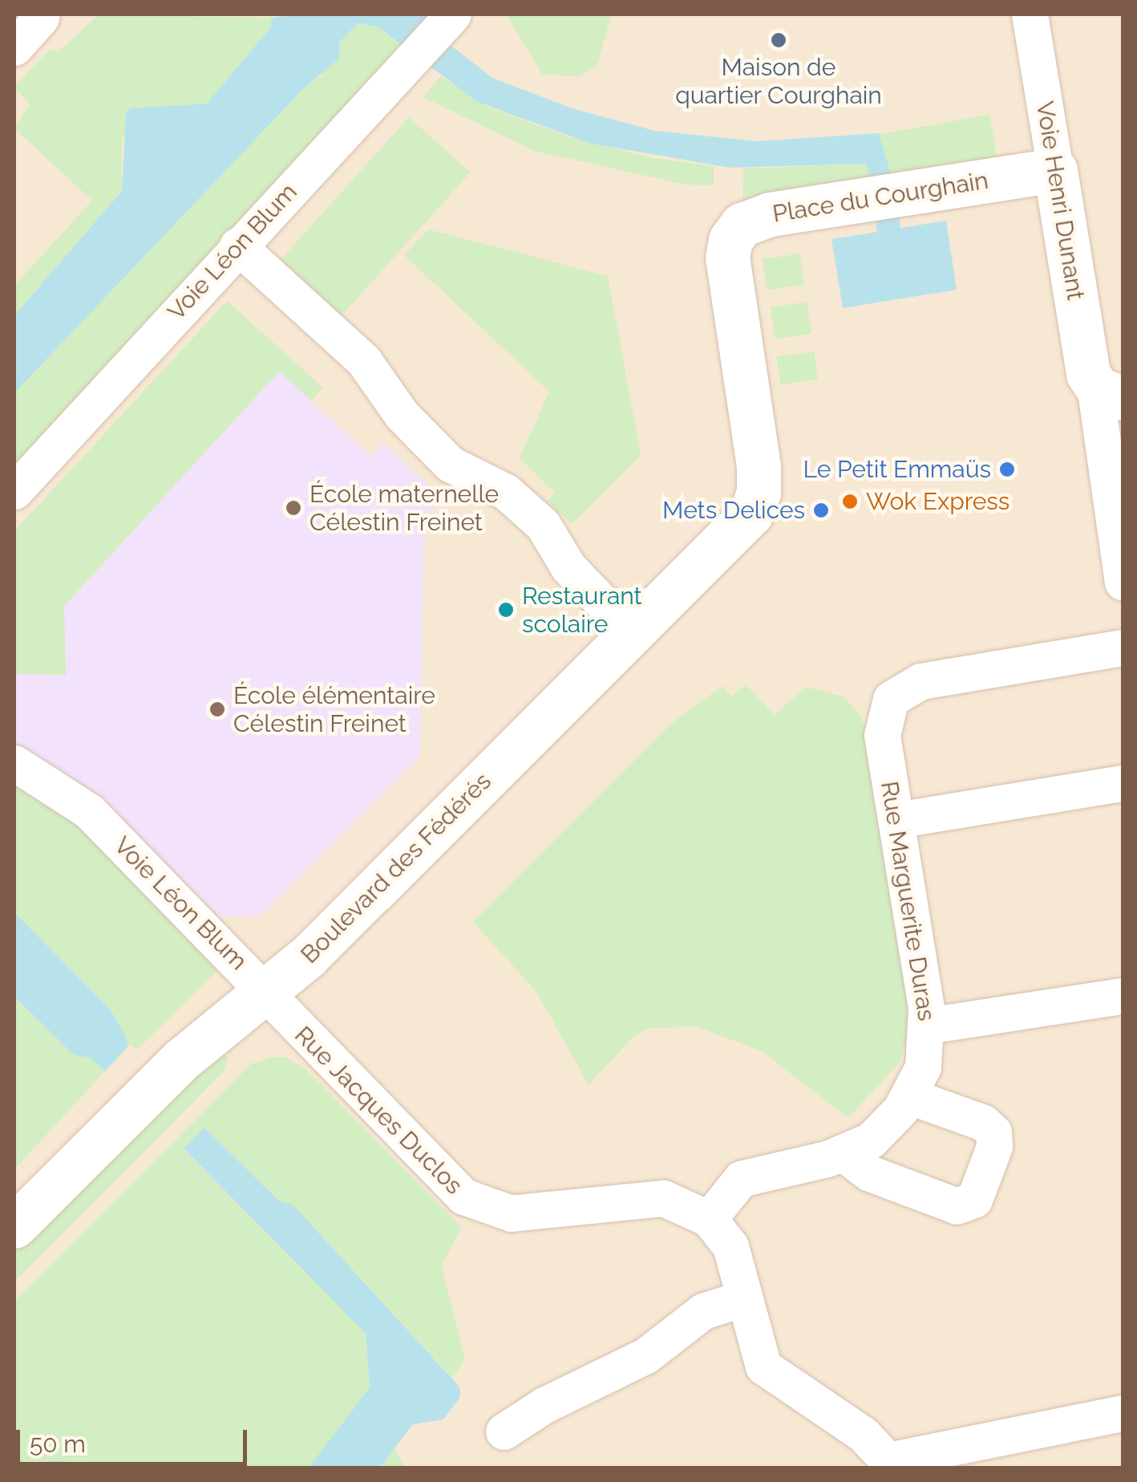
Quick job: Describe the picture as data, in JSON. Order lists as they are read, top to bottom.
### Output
{
  "streets": {
    "street": [
      "Place du Courghain",
      "Voie Henri Dunant",
      "Voie Léon Blum",
      "Boulevard des Fédérés",
      "Rue Marguerite Duras",
      "Rue Jacques Duclos"
    ]
  },
  "crossings": [
    ["Place du Courghain", "Voie Henri Dunant"],
    ["Place du Courghain", "Boulevard des Fédérés"],
    ["Voie Léon Blum", "Boulevard des Fédérés"],
    ["Voie Léon Blum", "Rue Jacques Duclos"],
    ["Boulevard des Fédérés", "Rue Jacques Duclos"],
    ["Rue Marguerite Duras", "Rue Jacques Duclos"]
  ],
  "places": [
    "Maison de quartier Courghain",
    "Le Petit Emmaüs",
    "Wok Express",
    "École maternelle Célestin Freinet",
    "Mets Delices",
    "Restaurant scolaire",
    "École élémentaire Célestin Freinet"
  ],
  "scale_bar": "50 m"
}
